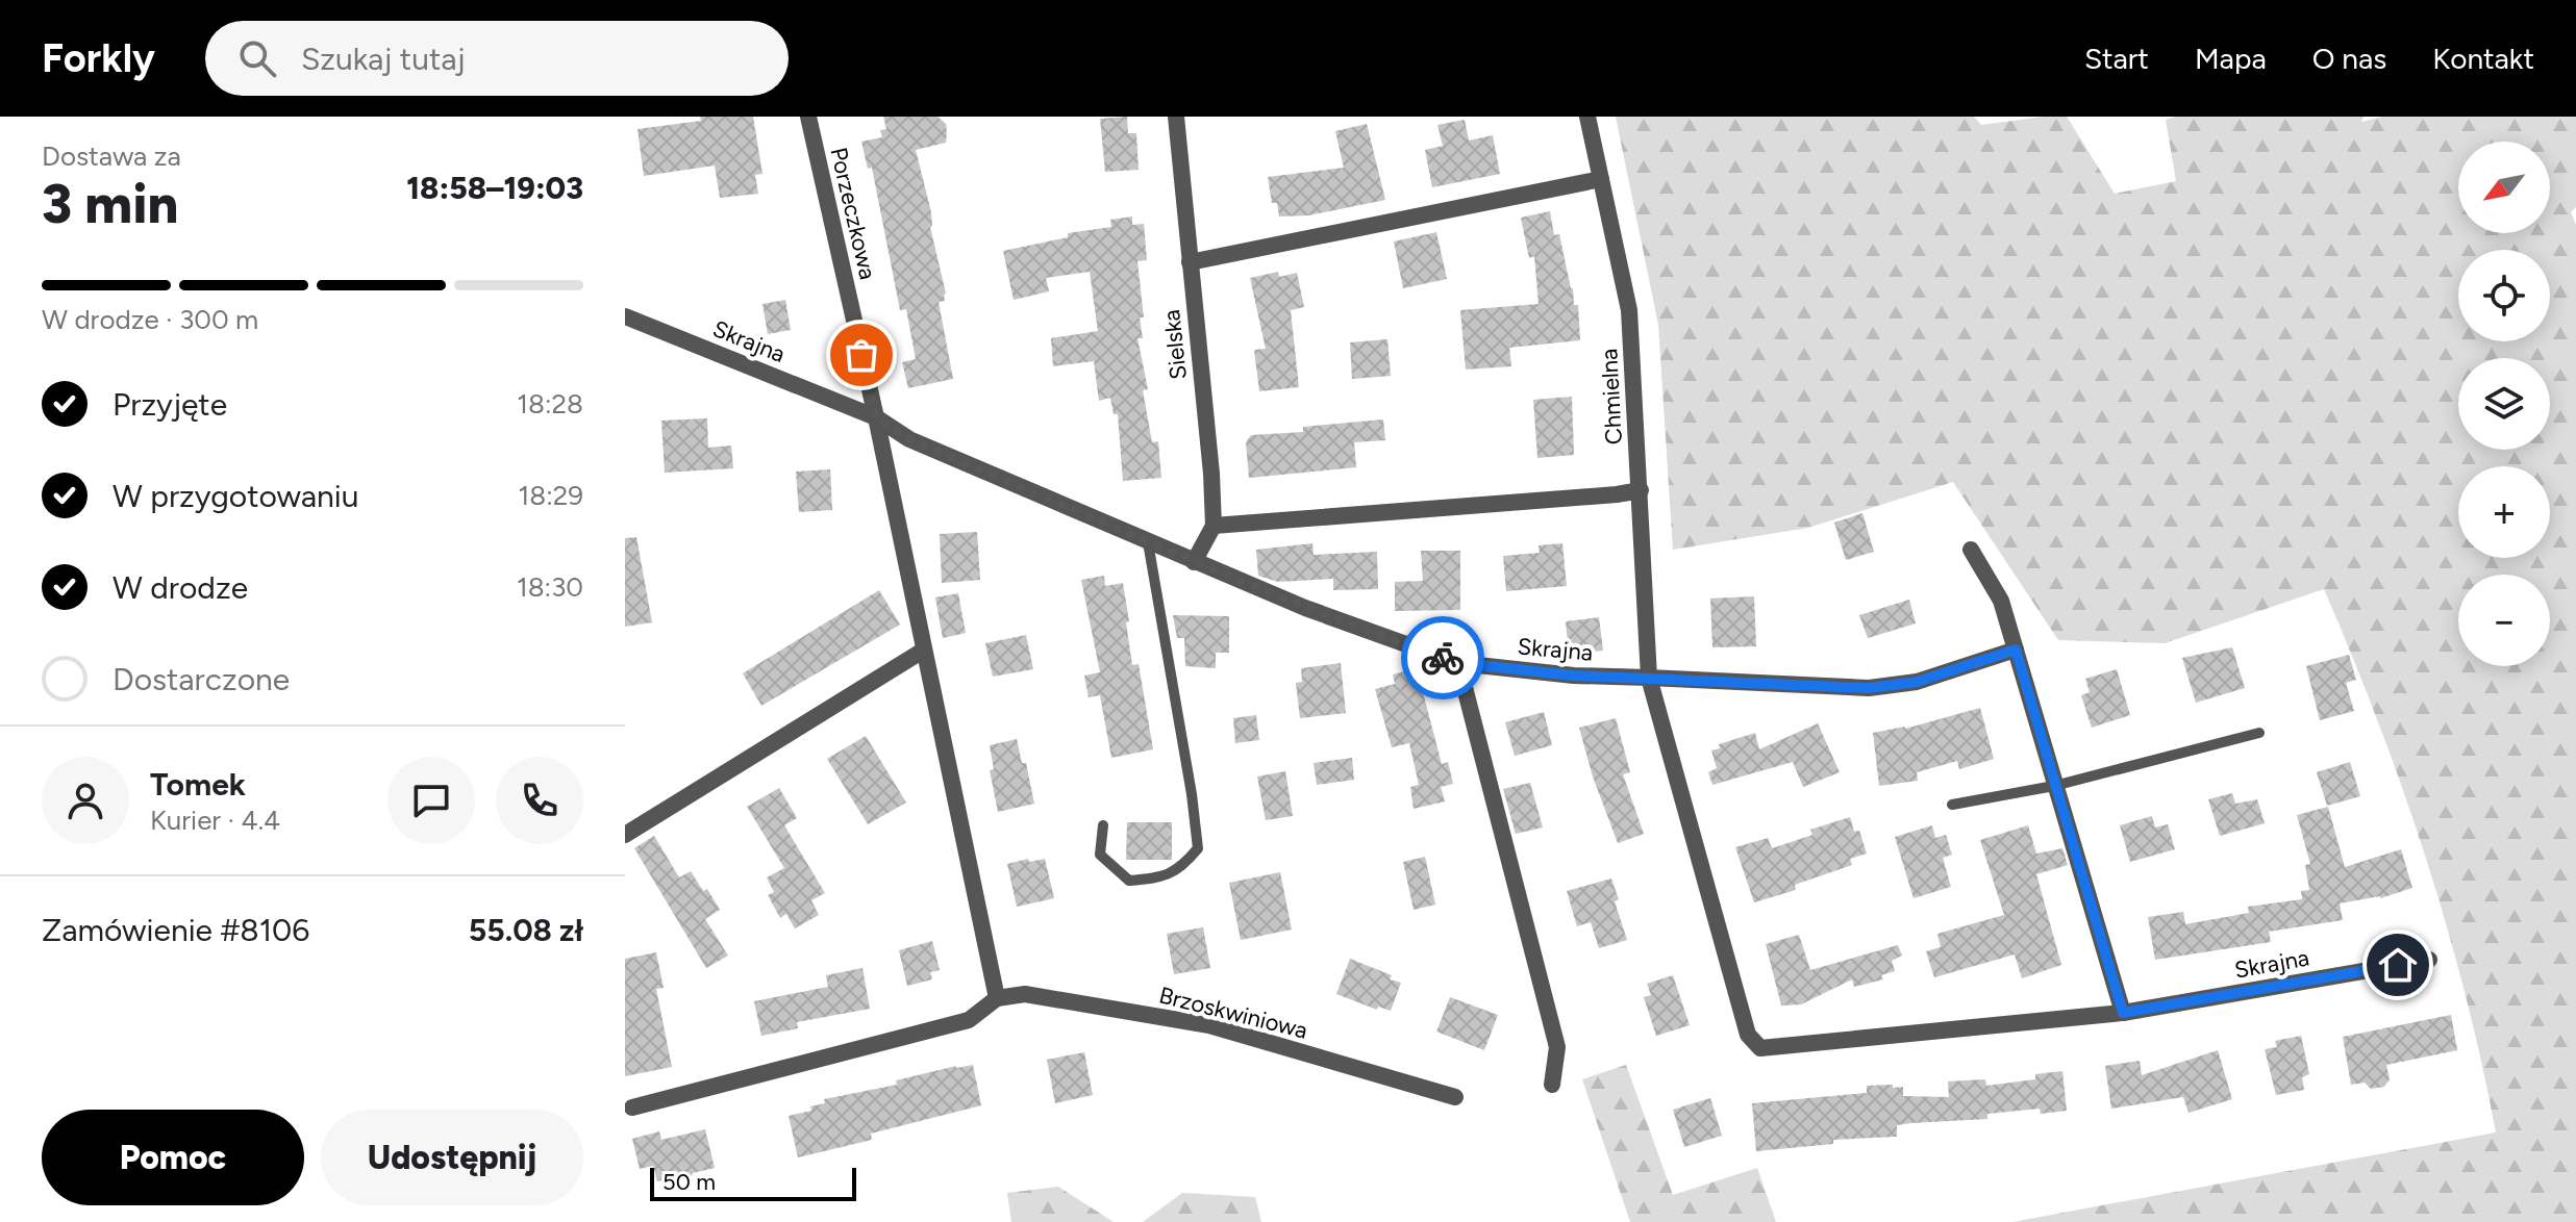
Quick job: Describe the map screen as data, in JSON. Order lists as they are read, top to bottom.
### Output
{
  "streets": {
    "street": [
      "Porzeczkowa",
      "Skrajna",
      "Sielska",
      "Chmielna",
      "Brzoskwiniowa"
    ]
  },
  "crossings": [
    ["Porzeczkowa", "Skrajna"],
    ["Skrajna", "Chmielna"]
  ],
  "scale_bar": "50 m",
  "north": "bottom left",
  "page": {
    "header": "Forkly",
    "search": "Szukaj tutaj",
    "nav": [
      "Start",
      "Mapa",
      "O nas",
      "Kontakt"
    ],
    "heading": ["3 min", "Dostawa za", "18:58–19:03"],
    "panel": [
      "Tomek",
      "Kurier · 4.4",
      "Zamówienie #8106",
      "55.08 zł"
    ],
    "map_buttons": ["+", "−"],
    "bar": "W drodze · 300 m",
    "list": [
      ["Przyjęte", "18:28"],
      ["W przygotowaniu", "18:29"],
      ["W drodze", "18:30"],
      "Dostarczone"
    ],
    "buttons": ["Pomoc", "Udostępnij"],
    "scale": "50 m"
  }
}
